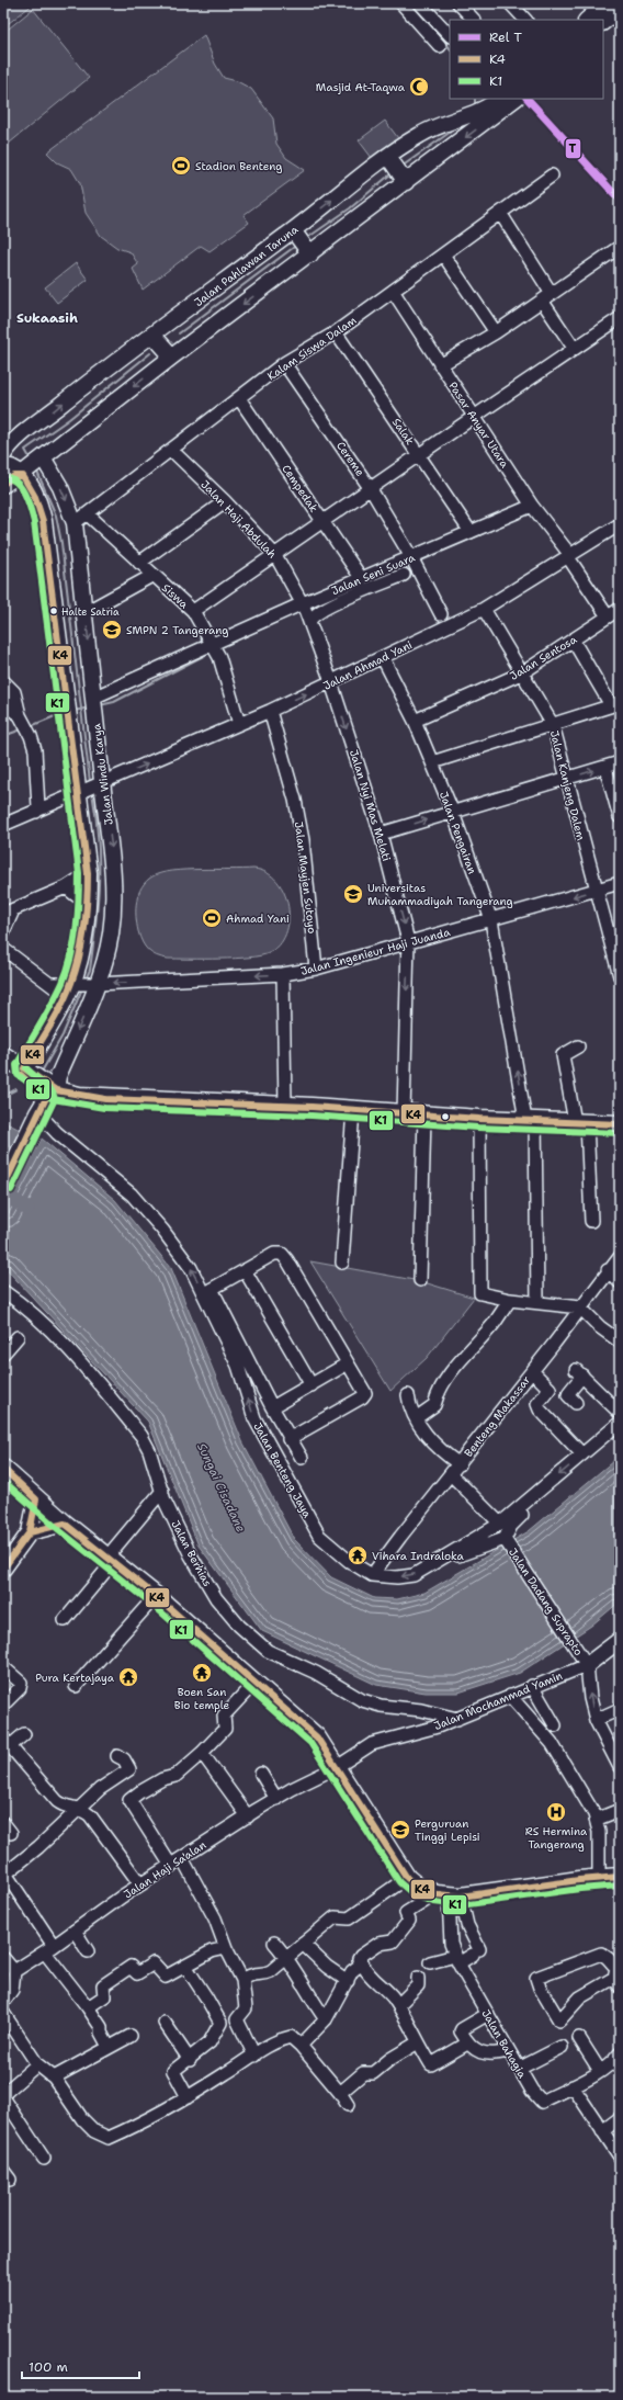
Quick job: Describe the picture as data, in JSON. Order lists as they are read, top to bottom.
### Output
{
  "streets": {
    "main road": ["Jalan Pahlawan Taruna", "Jalan Windu Karya", "Jalan Dadang Suprapto"],
    "street": [
      "Kalam Siswa Dalam",
      "Pasar Anyar Utara",
      "Salak",
      "Cereme",
      "Cempedak",
      "Jalan Haji Abdulah",
      "Jalan Seni Suara",
      "Siswa",
      "Jalan Sentosa",
      "Jalan Ahmad Yani",
      "Jalan Kanjeng Dalem",
      "Jalan Nyi Mas Melati",
      "Jalan Pengairan",
      "Jalan Mayjen Sutoyo",
      "Jalan Ingenieur Haji Juanda",
      "Benteng Makassar",
      "Jalan Benteng Jaya",
      "Jalan Berhias",
      "Jalan Mochammad Yamin",
      "Jalan Haji Sa'alan",
      "Jalan Bahagia"
    ]
  },
  "crossings": [
    ["Kalam Siswa Dalam", "Pasar Anyar Utara"],
    ["Kalam Siswa Dalam", "Salak"],
    ["Kalam Siswa Dalam", "Cereme"],
    ["Kalam Siswa Dalam", "Cempedak"],
    ["Kalam Siswa Dalam", "Jalan Haji Abdulah"],
    ["Kalam Siswa Dalam", "Siswa"],
    ["Kalam Siswa Dalam", "Jalan Windu Karya"],
    ["Pasar Anyar Utara", "Jalan Seni Suara"],
    ["Pasar Anyar Utara", "Jalan Sentosa"],
    ["Pasar Anyar Utara", "Jalan Ahmad Yani"],
    ["Salak", "Jalan Seni Suara"],
    ["Cereme", "Jalan Seni Suara"],
    ["Cempedak", "Jalan Seni Suara"],
    ["Jalan Haji Abdulah", "Jalan Seni Suara"],
    ["Jalan Haji Abdulah", "Jalan Ahmad Yani"],
    ["Jalan Haji Abdulah", "Jalan Nyi Mas Melati"],
    ["Jalan Seni Suara", "Siswa"],
    ["Jalan Seni Suara", "Jalan Windu Karya"],
    ["Siswa", "Jalan Ahmad Yani"],
    ["Jalan Sentosa", "Jalan Kanjeng Dalem"],
    ["Jalan Sentosa", "Jalan Pengairan"],
    ["Jalan Ahmad Yani", "Jalan Windu Karya"],
    ["Jalan Ahmad Yani", "Jalan Kanjeng Dalem"],
    ["Jalan Ahmad Yani", "Jalan Nyi Mas Melati"],
    ["Jalan Ahmad Yani", "Jalan Pengairan"],
    ["Jalan Ahmad Yani", "Jalan Mayjen Sutoyo"],
    ["Jalan Windu Karya", "Jalan Ingenieur Haji Juanda"],
    ["Jalan Windu Karya", "Jalan Benteng Jaya"],
    ["Jalan Kanjeng Dalem", "Jalan Ingenieur Haji Juanda"],
    ["Jalan Nyi Mas Melati", "Jalan Ingenieur Haji Juanda"],
    ["Jalan Pengairan", "Jalan Ingenieur Haji Juanda"],
    ["Jalan Mayjen Sutoyo", "Jalan Ingenieur Haji Juanda"],
    ["Benteng Makassar", "Jalan Benteng Jaya"],
    ["Jalan Benteng Jaya", "Jalan Dadang Suprapto"],
    ["Jalan Berhias", "Jalan Mochammad Yamin"],
    ["Jalan Dadang Suprapto", "Jalan Mochammad Yamin"],
    ["Jalan Mochammad Yamin", "Jalan Haji Sa'alan"]
  ],
  "one_way": ["Jalan Windu Karya", "Jalan Nyi Mas Melati", "Jalan Ingenieur Haji Juanda"],
  "districts": ["Sukaasih"],
  "water": ["Sungai Cisadane"],
  "places": {
    "mosque": ["Masjid At-Taqwa"],
    "sports": ["Stadion Benteng", "Ahmad Yani"],
    "other": ["Halte Satria"],
    "school or university": ["SMPN 2 Tangerang", "Universitas Muhammadiyah Tangerang", "Perguruan Tinggi Lepisi"],
    "temple": ["Vihara Indraloka", "Boen San Bio temple", "Pura Kertajaya"],
    "hospital": ["RS Hermina Tangerang"]
  },
  "lines": ["rail line T", "transit line K4", "transit line K1"],
  "legend": ["Rel T", "K4", "K1"],
  "scale_bar": "100 m"
}
